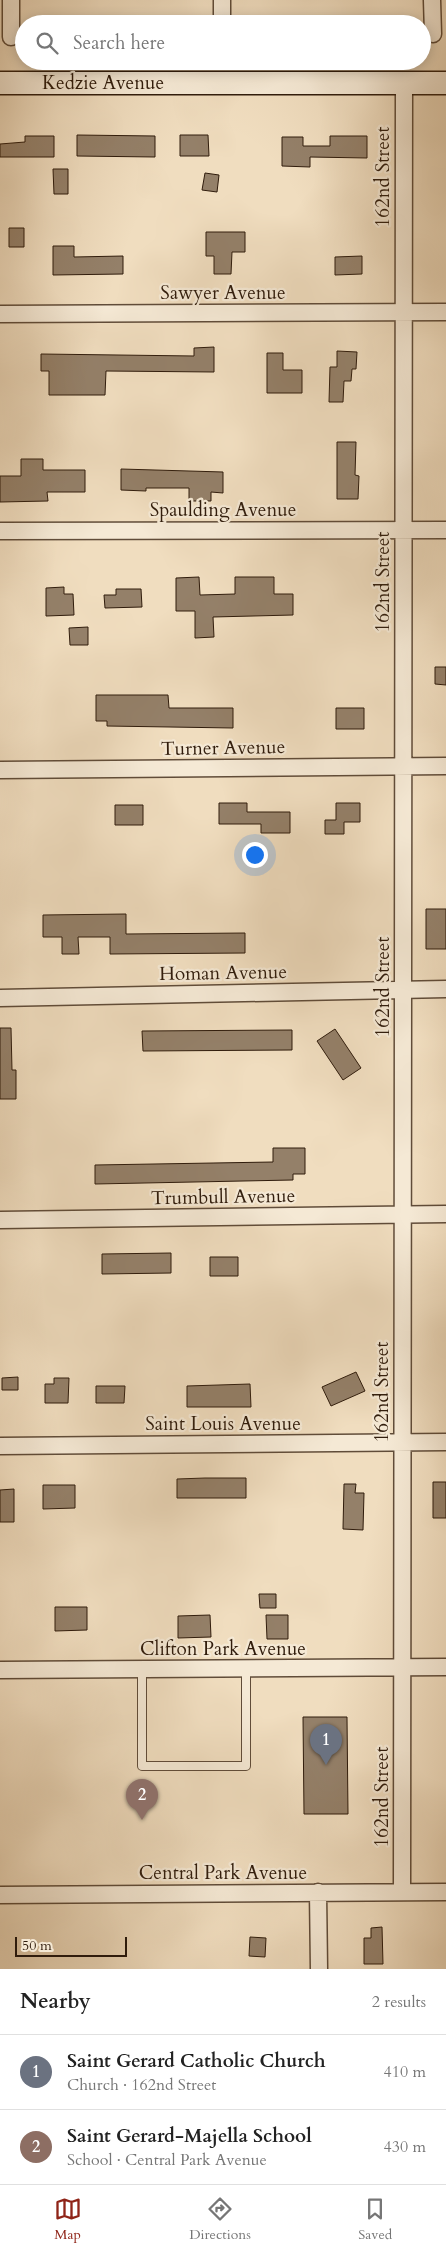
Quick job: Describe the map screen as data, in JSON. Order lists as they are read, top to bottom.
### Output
{
  "streets": {
    "main road": ["Kedzie Avenue"],
    "street": [
      "162nd Street",
      "Sawyer Avenue",
      "Spaulding Avenue",
      "Turner Avenue",
      "Homan Avenue",
      "Trumbull Avenue",
      "Saint Louis Avenue",
      "Clifton Park Avenue",
      "Central Park Avenue"
    ]
  },
  "crossings": [
    ["Kedzie Avenue", "162nd Street"],
    ["162nd Street", "Sawyer Avenue"],
    ["162nd Street", "Spaulding Avenue"],
    ["162nd Street", "Turner Avenue"],
    ["162nd Street", "Homan Avenue"],
    ["162nd Street", "Trumbull Avenue"],
    ["162nd Street", "Saint Louis Avenue"],
    ["162nd Street", "Clifton Park Avenue"],
    ["162nd Street", "Central Park Avenue"]
  ],
  "scale_bar": "50 m",
  "page": {
    "search": "Search here",
    "pins": ["1", "2"],
    "scale": "50 m",
    "heading": ["Nearby", "2 results"],
    "list": [
      {
        "mark": "1",
        "name": "Saint Gerard Catholic Church",
        "note": "Church · 162nd Street",
        "value": "410 m"
      },
      {
        "mark": "2",
        "name": "Saint Gerard-Majella School",
        "note": "School · Central Park Avenue",
        "value": "430 m"
      }
    ],
    "nav": ["Map", "Directions", "Saved"]
  }
}
